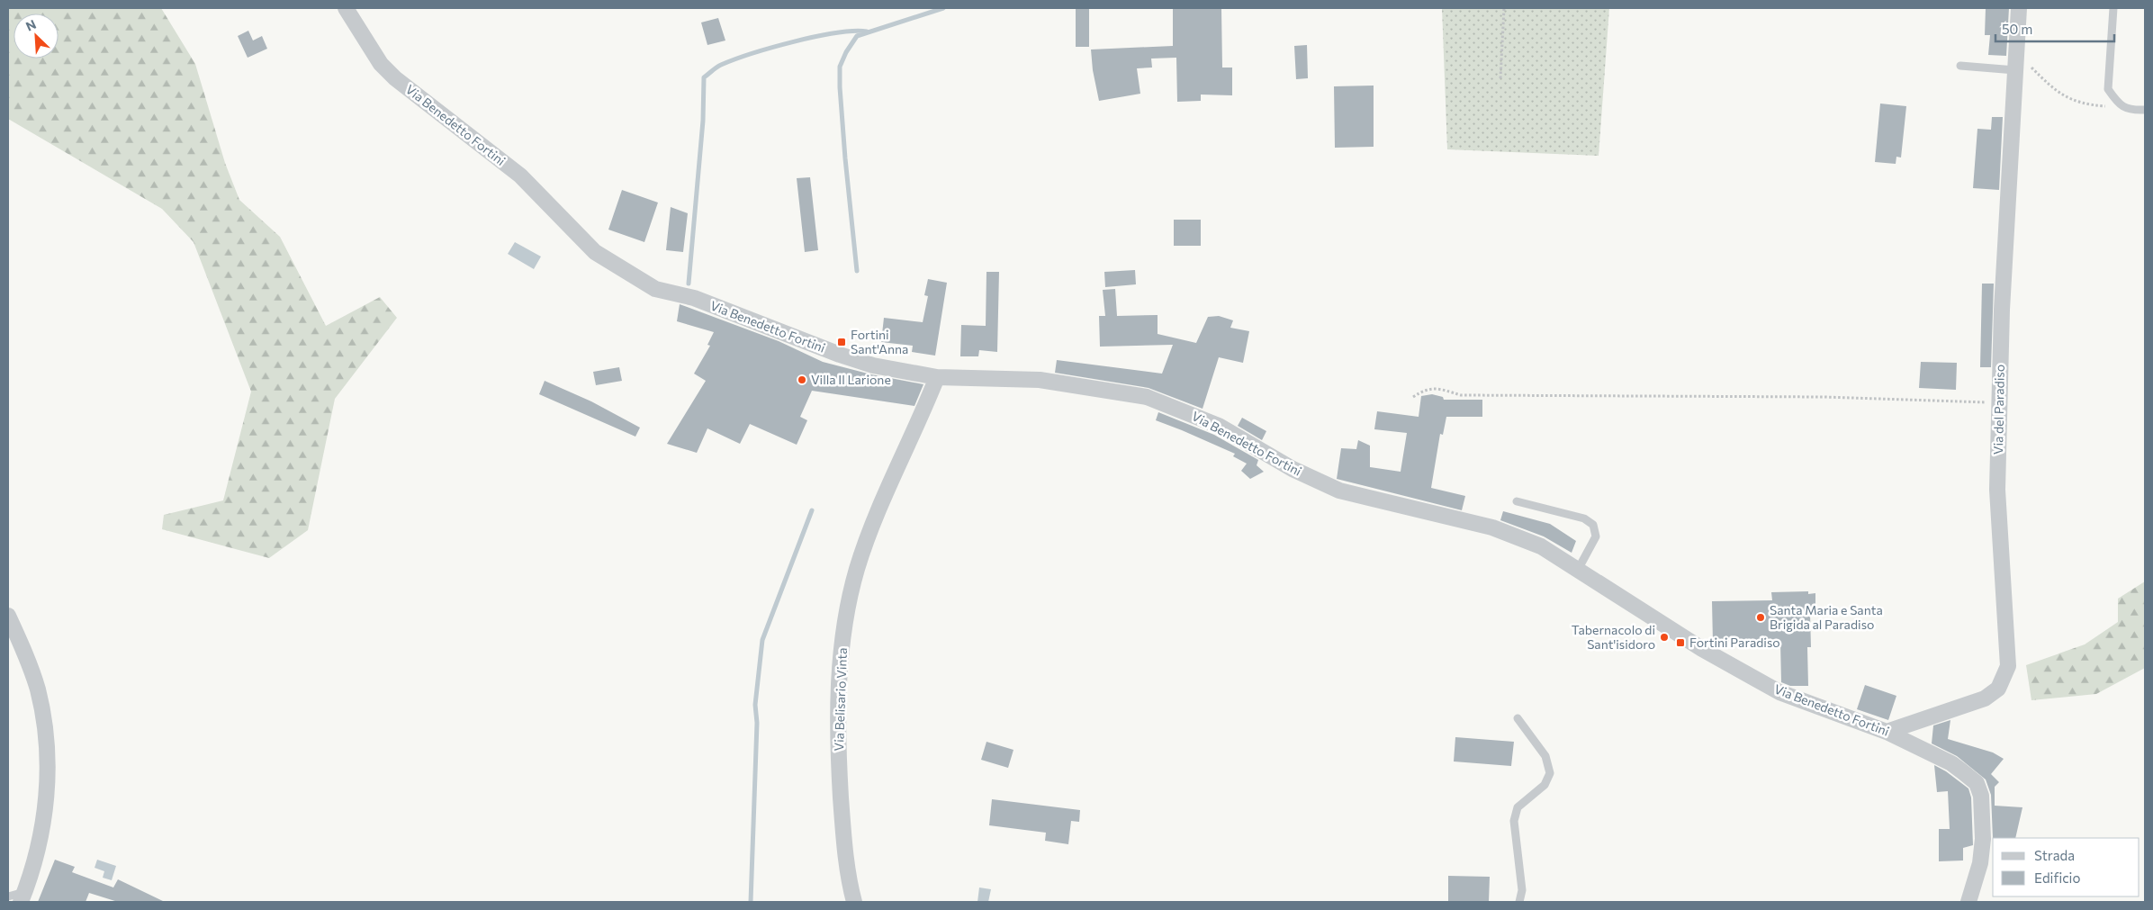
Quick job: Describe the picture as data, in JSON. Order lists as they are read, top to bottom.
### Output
{
  "streets": {
    "street": ["Via Benedetto Fortini", "Via del Paradiso", "Via Belisario Vinta"]
  },
  "crossings": [
    ["Via Benedetto Fortini", "Via del Paradiso"],
    ["Via Benedetto Fortini", "Via Belisario Vinta"]
  ],
  "places": {
    "transit": ["Fortini Sant'Anna", "Fortini Paradiso"],
    "other": ["Villa Il Larione", "Santa Maria e Santa Brigida al Paradiso", "Tabernacolo di Sant'isidoro"]
  },
  "legend": ["Strada", "Edificio"],
  "scale_bar": "50 m",
  "north": "top left"
}
